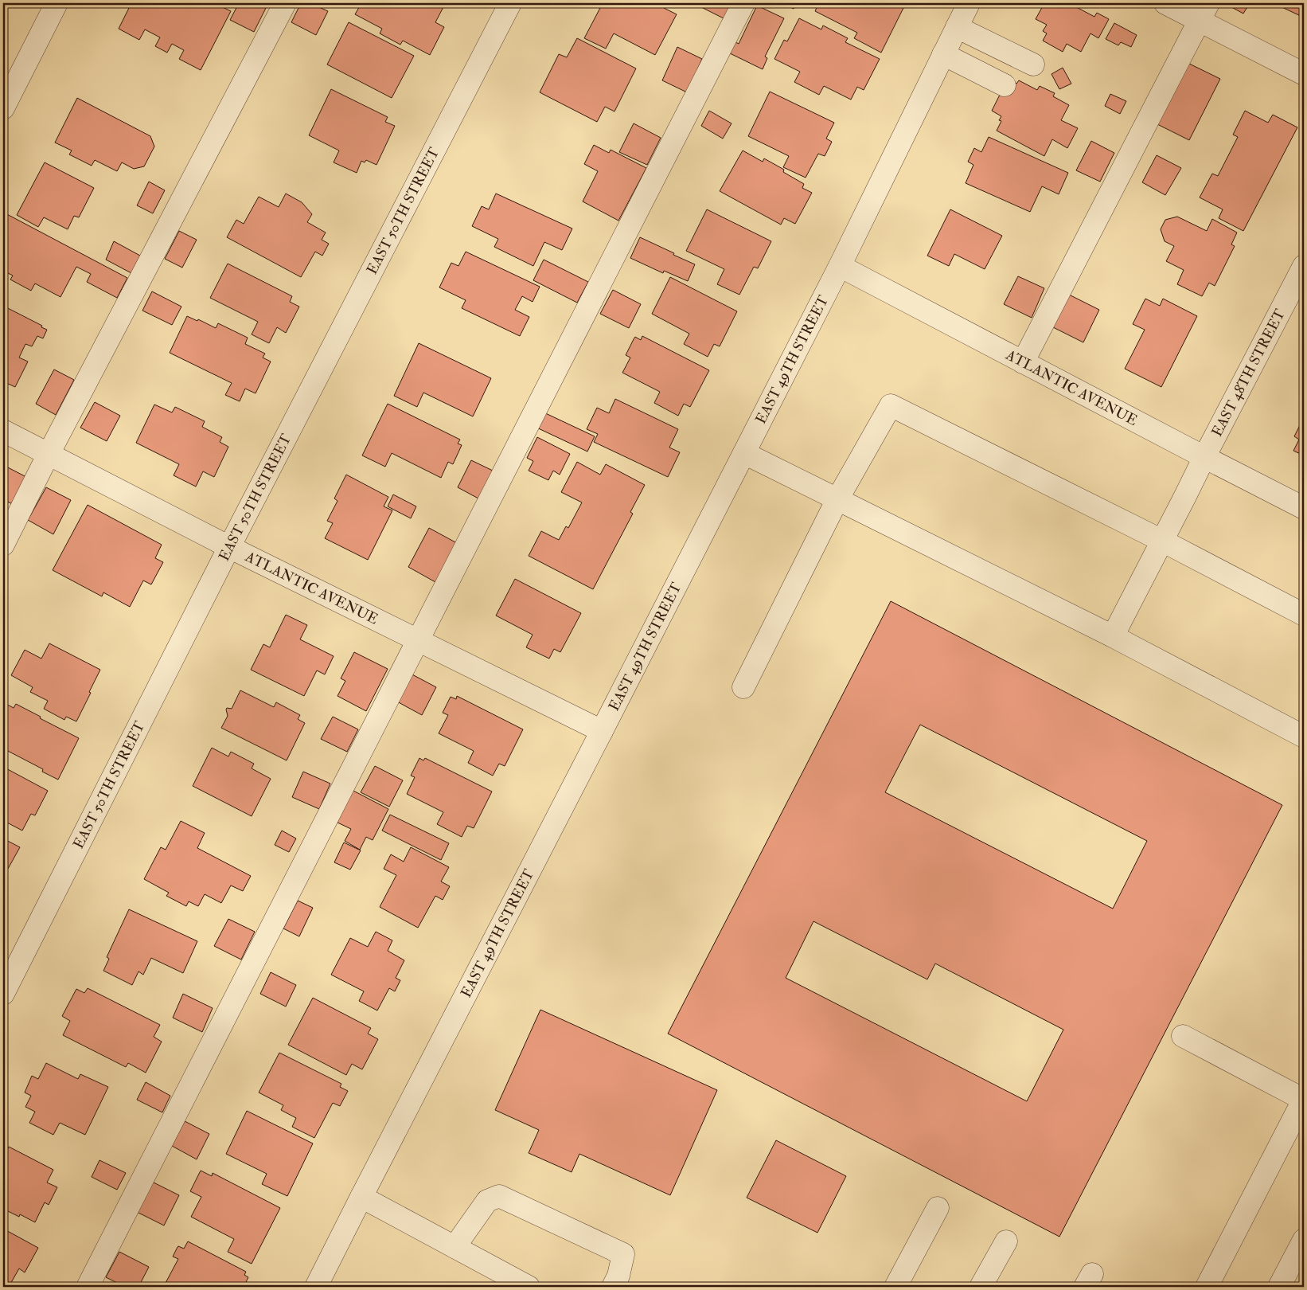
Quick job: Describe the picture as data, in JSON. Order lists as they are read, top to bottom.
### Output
{
  "streets": {
    "street": [
      "EAST 50TH STREET",
      "EAST 49TH STREET",
      "EAST 48TH STREET",
      "ATLANTIC AVENUE"
    ]
  },
  "crossings": [
    ["EAST 50TH STREET", "ATLANTIC AVENUE"],
    ["EAST 49TH STREET", "ATLANTIC AVENUE"],
    ["EAST 48TH STREET", "ATLANTIC AVENUE"]
  ]
}
